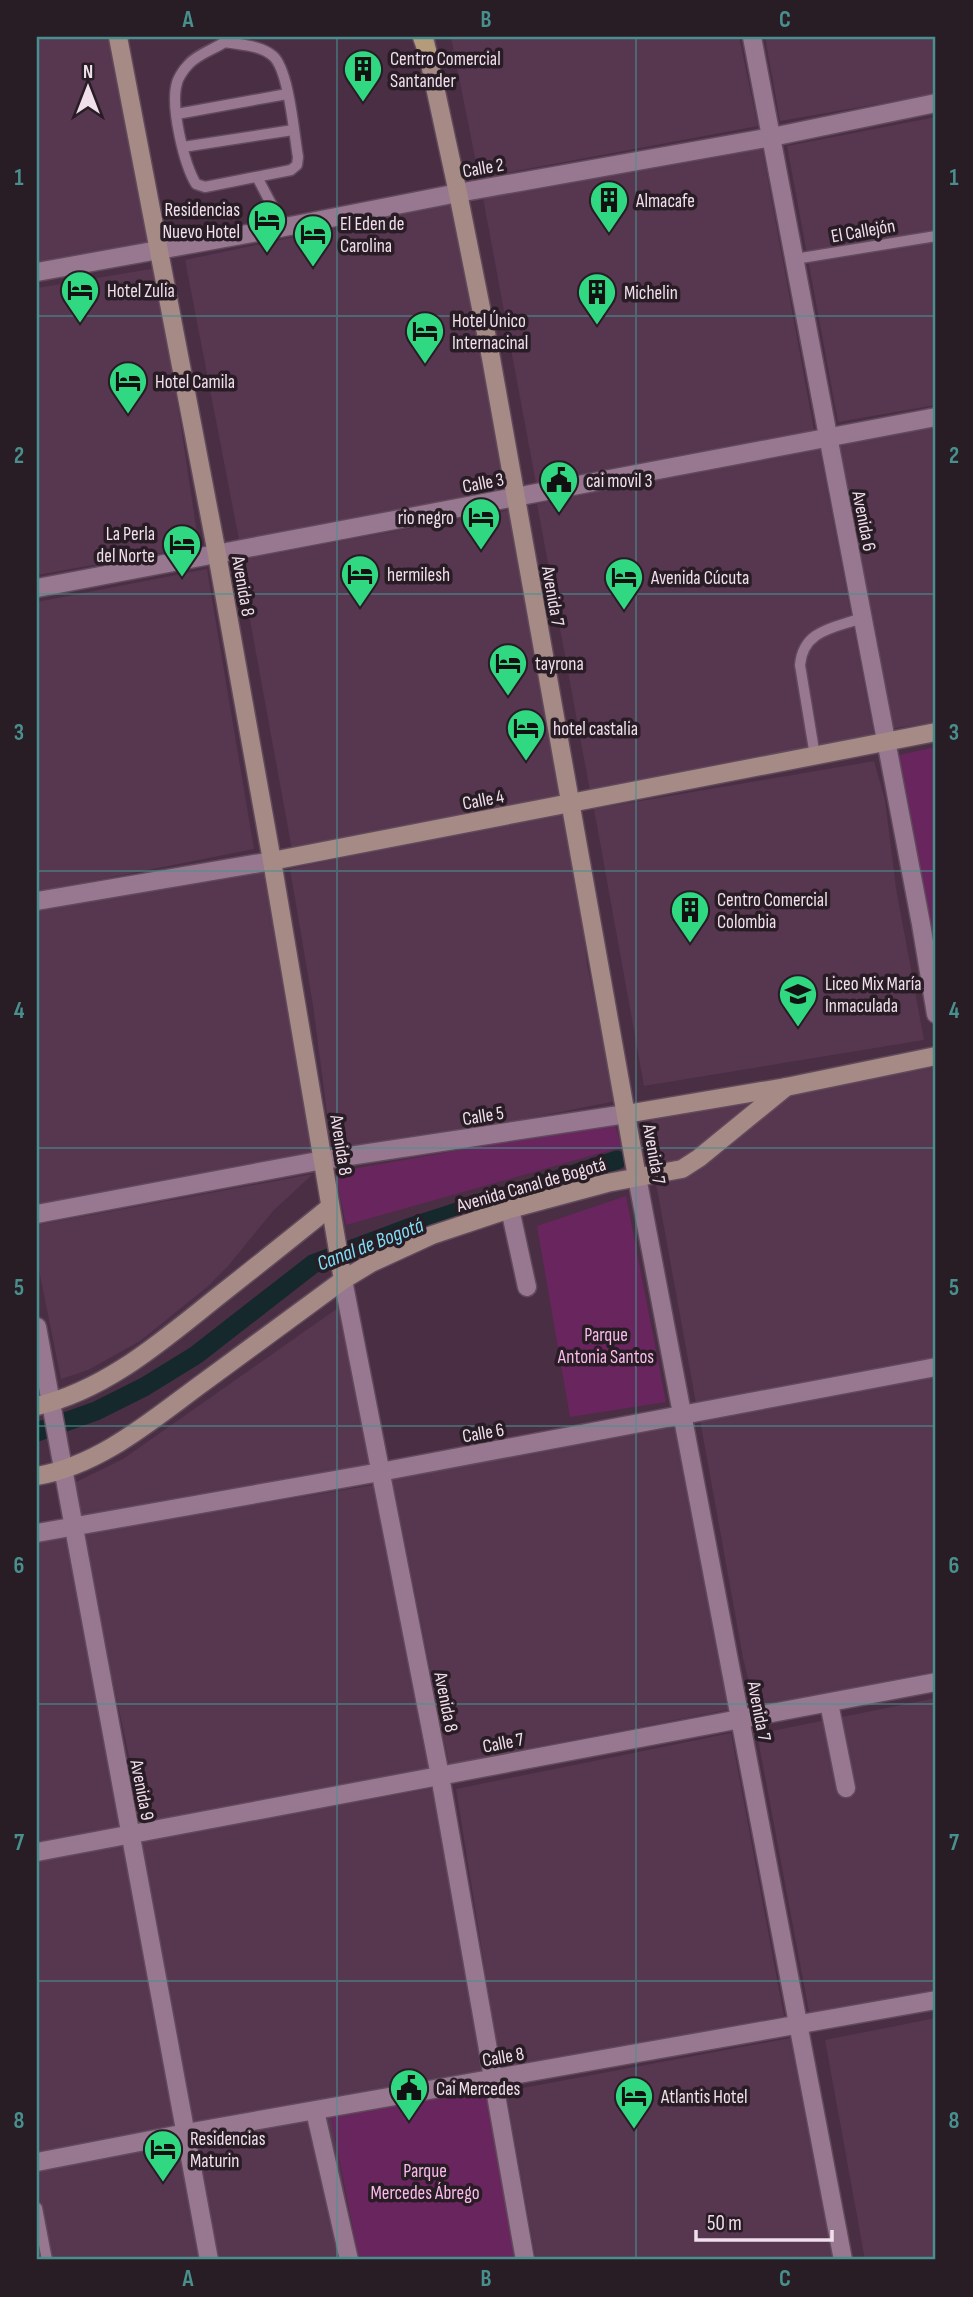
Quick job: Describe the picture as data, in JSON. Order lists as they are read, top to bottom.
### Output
{
  "streets": {
    "main road": [
      "Avenida 8",
      "Avenida 7",
      "Calle 4",
      "Calle 5",
      "Avenida Canal de Bogotá"
    ],
    "street": [
      "Calle 2",
      "Calle 3",
      "Avenida 6",
      "Calle 6",
      "Calle 7",
      "Avenida 9",
      "Calle 8"
    ],
    "lane": ["El Callejón"]
  },
  "crossings": [
    ["Calle 2", "Avenida 6"],
    ["Calle 2", "Avenida 8"],
    ["Calle 2", "Avenida 7"],
    ["El Callejón", "Avenida 6"],
    ["Calle 3", "Avenida 6"],
    ["Calle 3", "Avenida 8"],
    ["Calle 3", "Avenida 7"],
    ["Avenida 6", "Calle 4"],
    ["Avenida 8", "Calle 4"],
    ["Avenida 8", "Calle 5"],
    ["Avenida 8", "Avenida Canal de Bogotá"],
    ["Avenida 8", "Calle 6"],
    ["Avenida 8", "Calle 7"],
    ["Avenida 8", "Calle 8"],
    ["Avenida 7", "Calle 4"],
    ["Avenida 7", "Calle 5"],
    ["Avenida 7", "Avenida Canal de Bogotá"],
    ["Avenida 7", "Calle 6"],
    ["Avenida 7", "Calle 7"],
    ["Avenida 7", "Calle 8"],
    ["Calle 5", "Avenida Canal de Bogotá"],
    ["Avenida Canal de Bogotá", "Avenida 9"],
    ["Calle 6", "Avenida 9"],
    ["Calle 7", "Avenida 9"],
    ["Avenida 9", "Calle 8"]
  ],
  "water": ["Canal de Bogotá"],
  "parks": ["Parque Antonia Santos", "Parque Mercedes Ábrego"],
  "places": {
    "building": [
      "Centro Comercial Santander",
      "Almacafe",
      "Michelin",
      "Centro Comercial Colombia"
    ],
    "hotel": [
      "Residencias Nuevo Hotel",
      "El Eden de Carolina",
      "Hotel Zulia",
      "Hotel Único Internacinal",
      "Hotel Camila",
      "rio negro",
      "La Perla del Norte",
      "hermilesh",
      "Avenida Cúcuta",
      "tayrona",
      "hotel castalia",
      "Atlantis Hotel",
      "Residencias Maturin"
    ],
    "public building": ["cai movil 3", "Cai Mercedes"],
    "school or university": ["Liceo Mix María Inmaculada"]
  },
  "scale_bar": "50 m",
  "north": "top",
  "grid": {
    "columns": ["A", "B", "C"],
    "rows": [
      "1",
      "2",
      "3",
      "4",
      "5",
      "6",
      "7",
      "8"
    ]
  }
}
